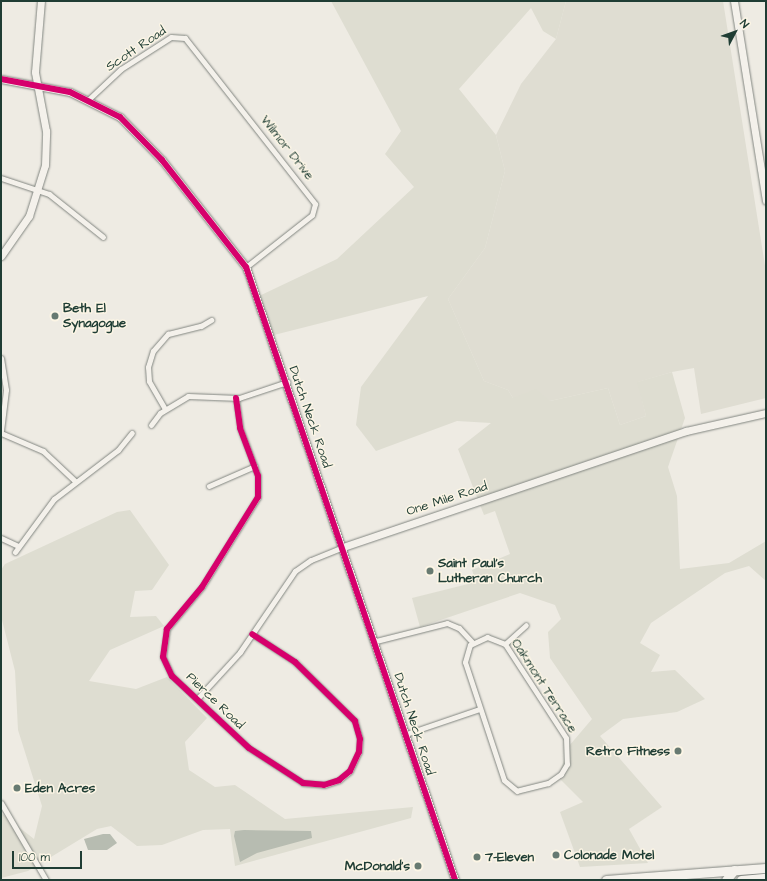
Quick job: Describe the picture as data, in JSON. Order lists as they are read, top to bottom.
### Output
{
  "streets": {
    "street": [
      "Scott Road",
      "Wilmor Drive",
      "Dutch Neck Road",
      "One Mile Road",
      "Oakmont Terrace",
      "Pierce Road"
    ]
  },
  "crossings": [
    ["Scott Road", "Wilmor Drive"],
    ["Scott Road", "Dutch Neck Road"],
    ["Wilmor Drive", "Dutch Neck Road"],
    ["Dutch Neck Road", "One Mile Road"],
    ["One Mile Road", "Pierce Road"]
  ],
  "places": [
    "Beth El Synagogue",
    "Saint Paul's Lutheran Church",
    "Retro Fitness",
    "Eden Acres",
    "Colonade Motel",
    "7-Eleven",
    "McDonald's"
  ],
  "scale_bar": "100 m",
  "north": "top right"
}
